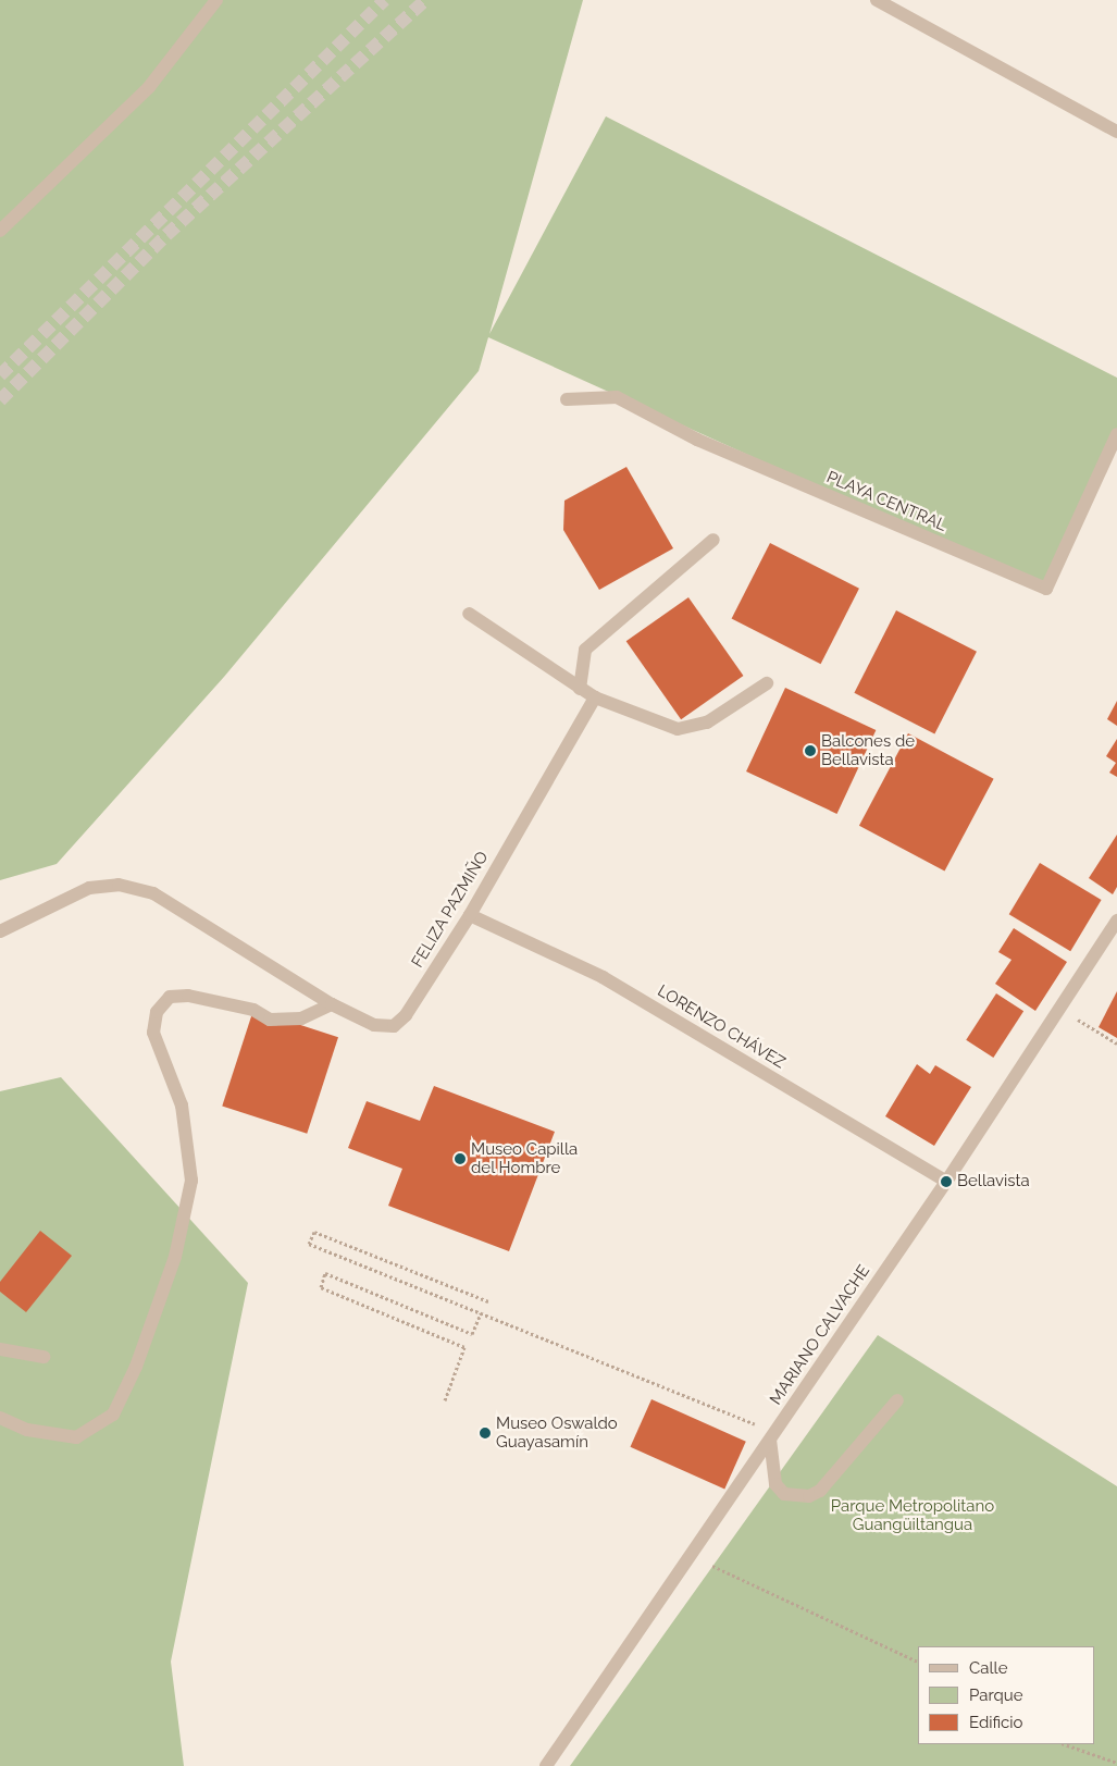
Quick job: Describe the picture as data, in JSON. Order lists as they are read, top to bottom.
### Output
{
  "streets": {
    "street": [
      "PLAYA CENTRAL",
      "FELIZA PAZMIÑO",
      "LORENZO CHÁVEZ",
      "MARIANO CALVACHE"
    ]
  },
  "crossings": [
    ["FELIZA PAZMIÑO", "LORENZO CHÁVEZ"],
    ["LORENZO CHÁVEZ", "MARIANO CALVACHE"]
  ],
  "parks": ["Parque Metropolitano Guangüiltangua"],
  "places": [
    "Balcones de Bellavista",
    "Museo Capilla del Hombre",
    "Bellavista",
    "Museo Oswaldo Guayasamín"
  ],
  "legend": ["Calle", "Parque", "Edificio"]
}
